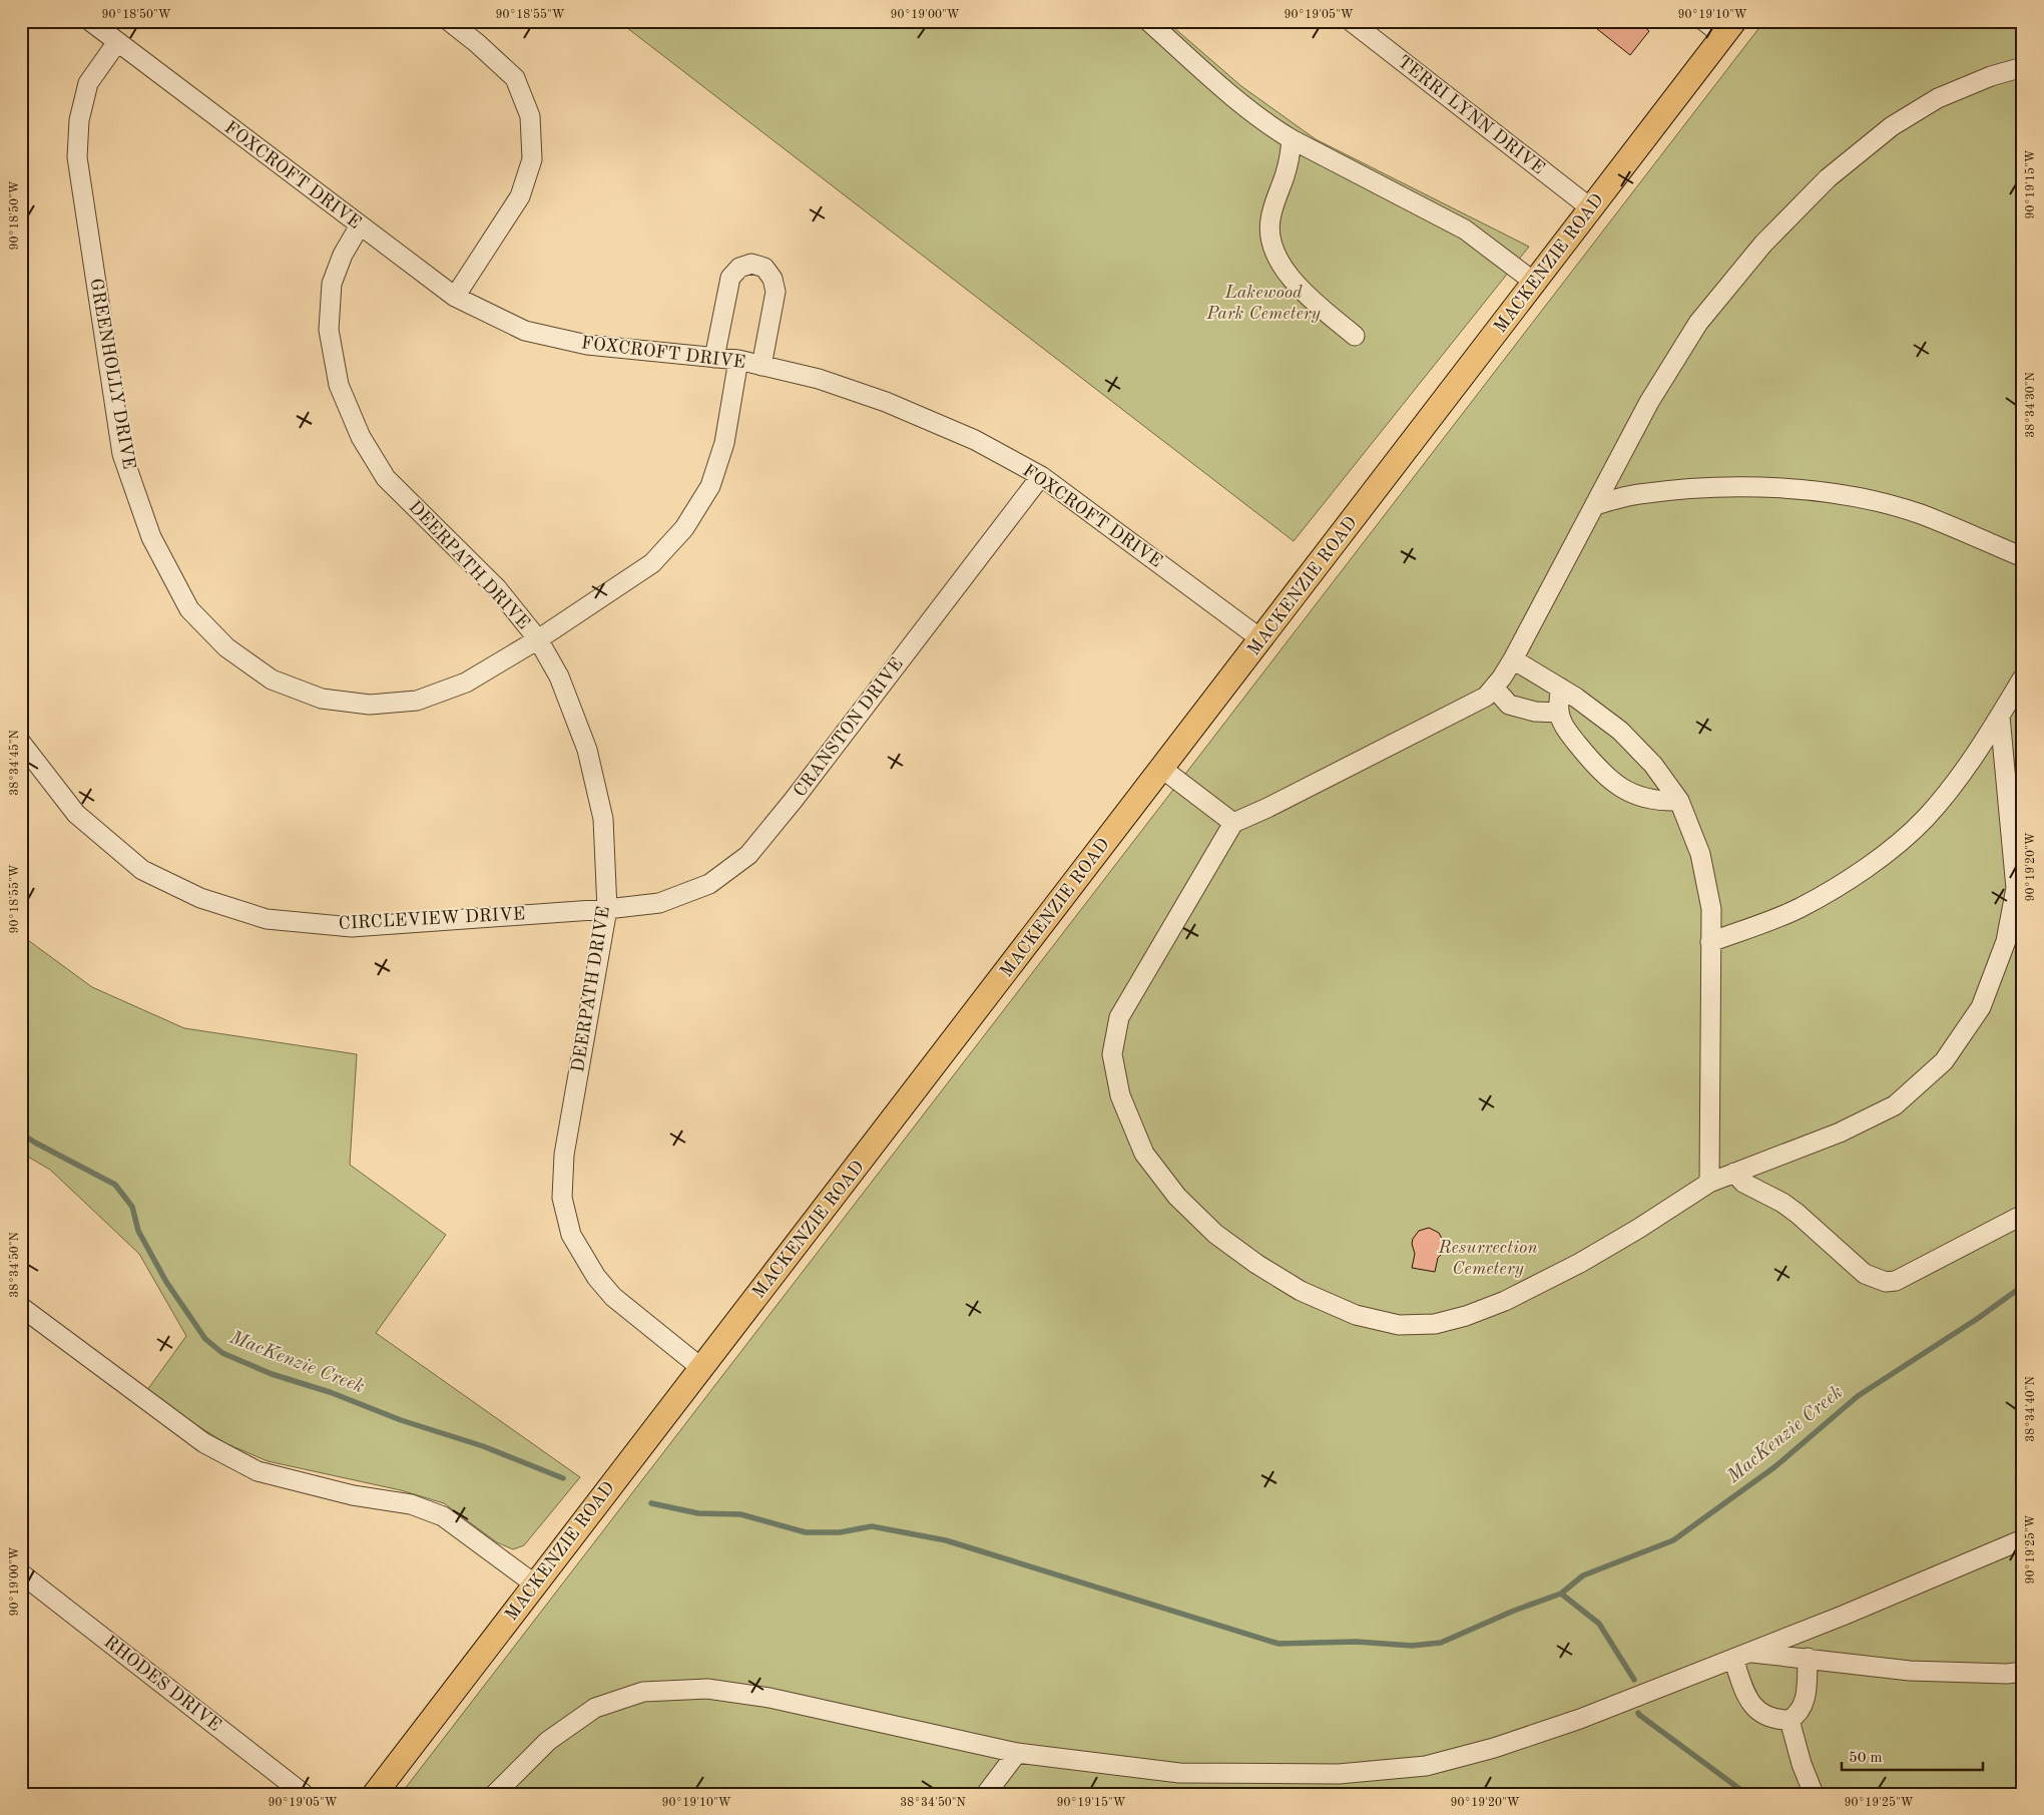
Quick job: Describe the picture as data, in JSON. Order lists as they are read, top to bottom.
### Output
{
  "streets": {
    "main road": ["MACKENZIE ROAD"],
    "street": [
      "TERRI LYNN DRIVE",
      "FOXCROFT DRIVE",
      "GREENHOLLY DRIVE",
      "DEERPATH DRIVE",
      "CRANSTON DRIVE",
      "CIRCLEVIEW DRIVE",
      "RHODES DRIVE"
    ]
  },
  "crossings": [
    ["TERRI LYNN DRIVE", "MACKENZIE ROAD"],
    ["FOXCROFT DRIVE", "MACKENZIE ROAD"],
    ["FOXCROFT DRIVE", "GREENHOLLY DRIVE"],
    ["FOXCROFT DRIVE", "DEERPATH DRIVE"],
    ["FOXCROFT DRIVE", "CRANSTON DRIVE"],
    ["MACKENZIE ROAD", "DEERPATH DRIVE"],
    ["GREENHOLLY DRIVE", "DEERPATH DRIVE"],
    ["DEERPATH DRIVE", "CRANSTON DRIVE"],
    ["DEERPATH DRIVE", "CIRCLEVIEW DRIVE"],
    ["CRANSTON DRIVE", "CIRCLEVIEW DRIVE"]
  ],
  "water": ["MacKenzie Creek"],
  "parks": ["Lakewood Park Cemetery", "Resurrection Cemetery"],
  "scale_bar": "50 m",
  "coordinates": [
    "90°18'50\"W",
    "90°18'55\"W",
    "90°19'00\"W",
    "90°19'05\"W",
    "90°19'10\"W",
    "90°19'15\"W",
    "38°34'30\"N",
    "38°34'45\"N",
    "90°19'20\"W",
    "38°34'50\"N",
    "38°34'40\"N",
    "90°19'25\"W"
  ]
}
